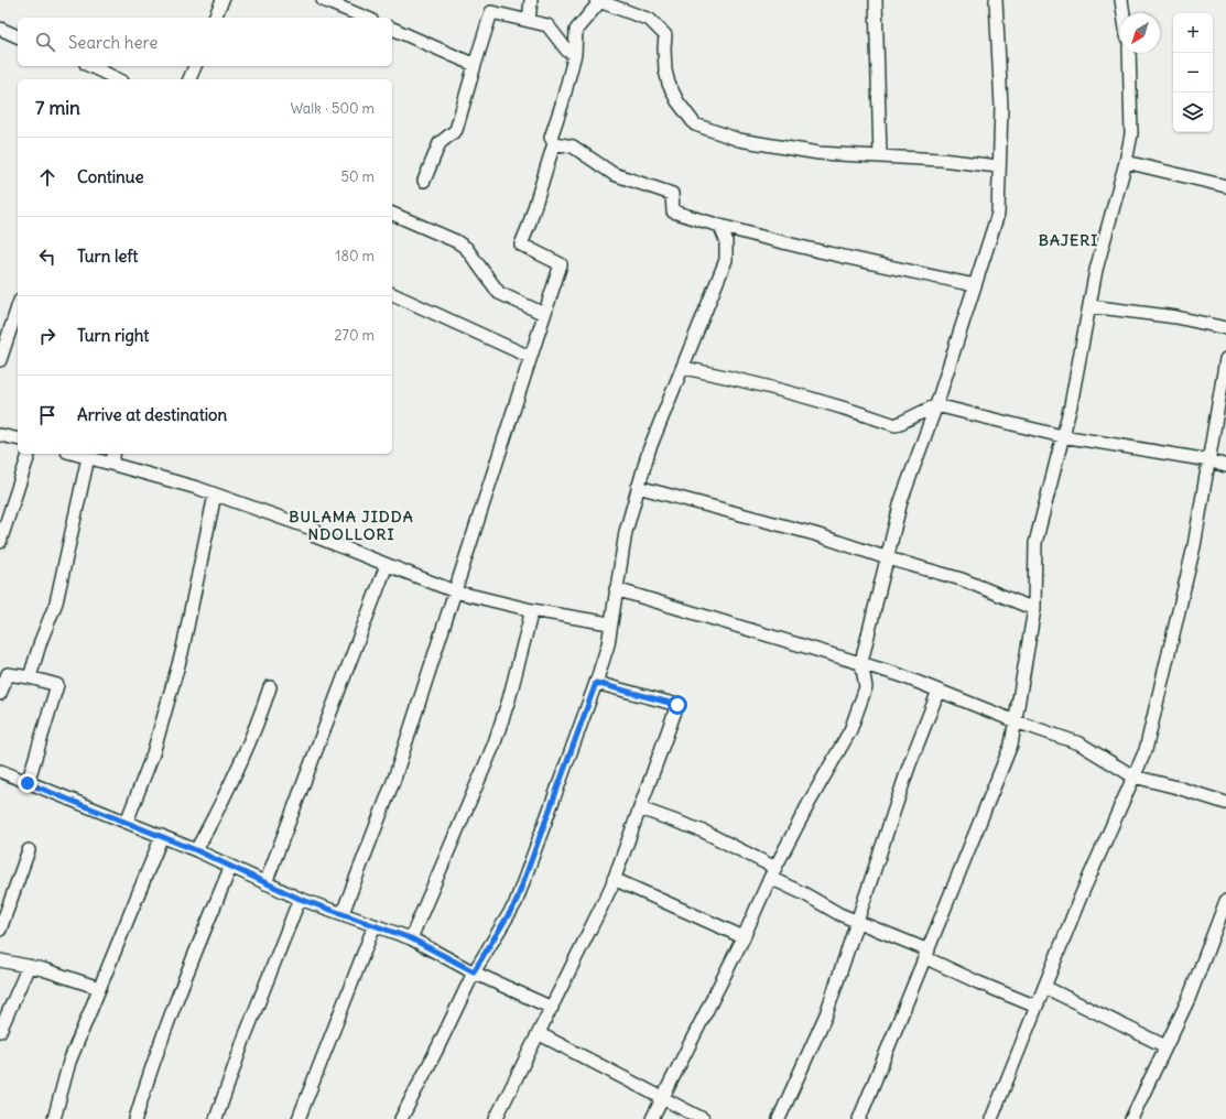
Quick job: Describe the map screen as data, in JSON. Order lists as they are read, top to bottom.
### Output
{
  "districts": ["BAJERI", "BULAMA JIDDA NDOLLORI"],
  "north": "bottom left",
  "page": {
    "map_buttons": ["+", "−"],
    "search": "Search here",
    "heading": ["7 min", "Walk · 500 m"],
    "list": [
      ["Continue", "50 m"],
      ["Turn left", "180 m"],
      ["Turn right", "270 m"],
      "Arrive at destination"
    ]
  }
}
